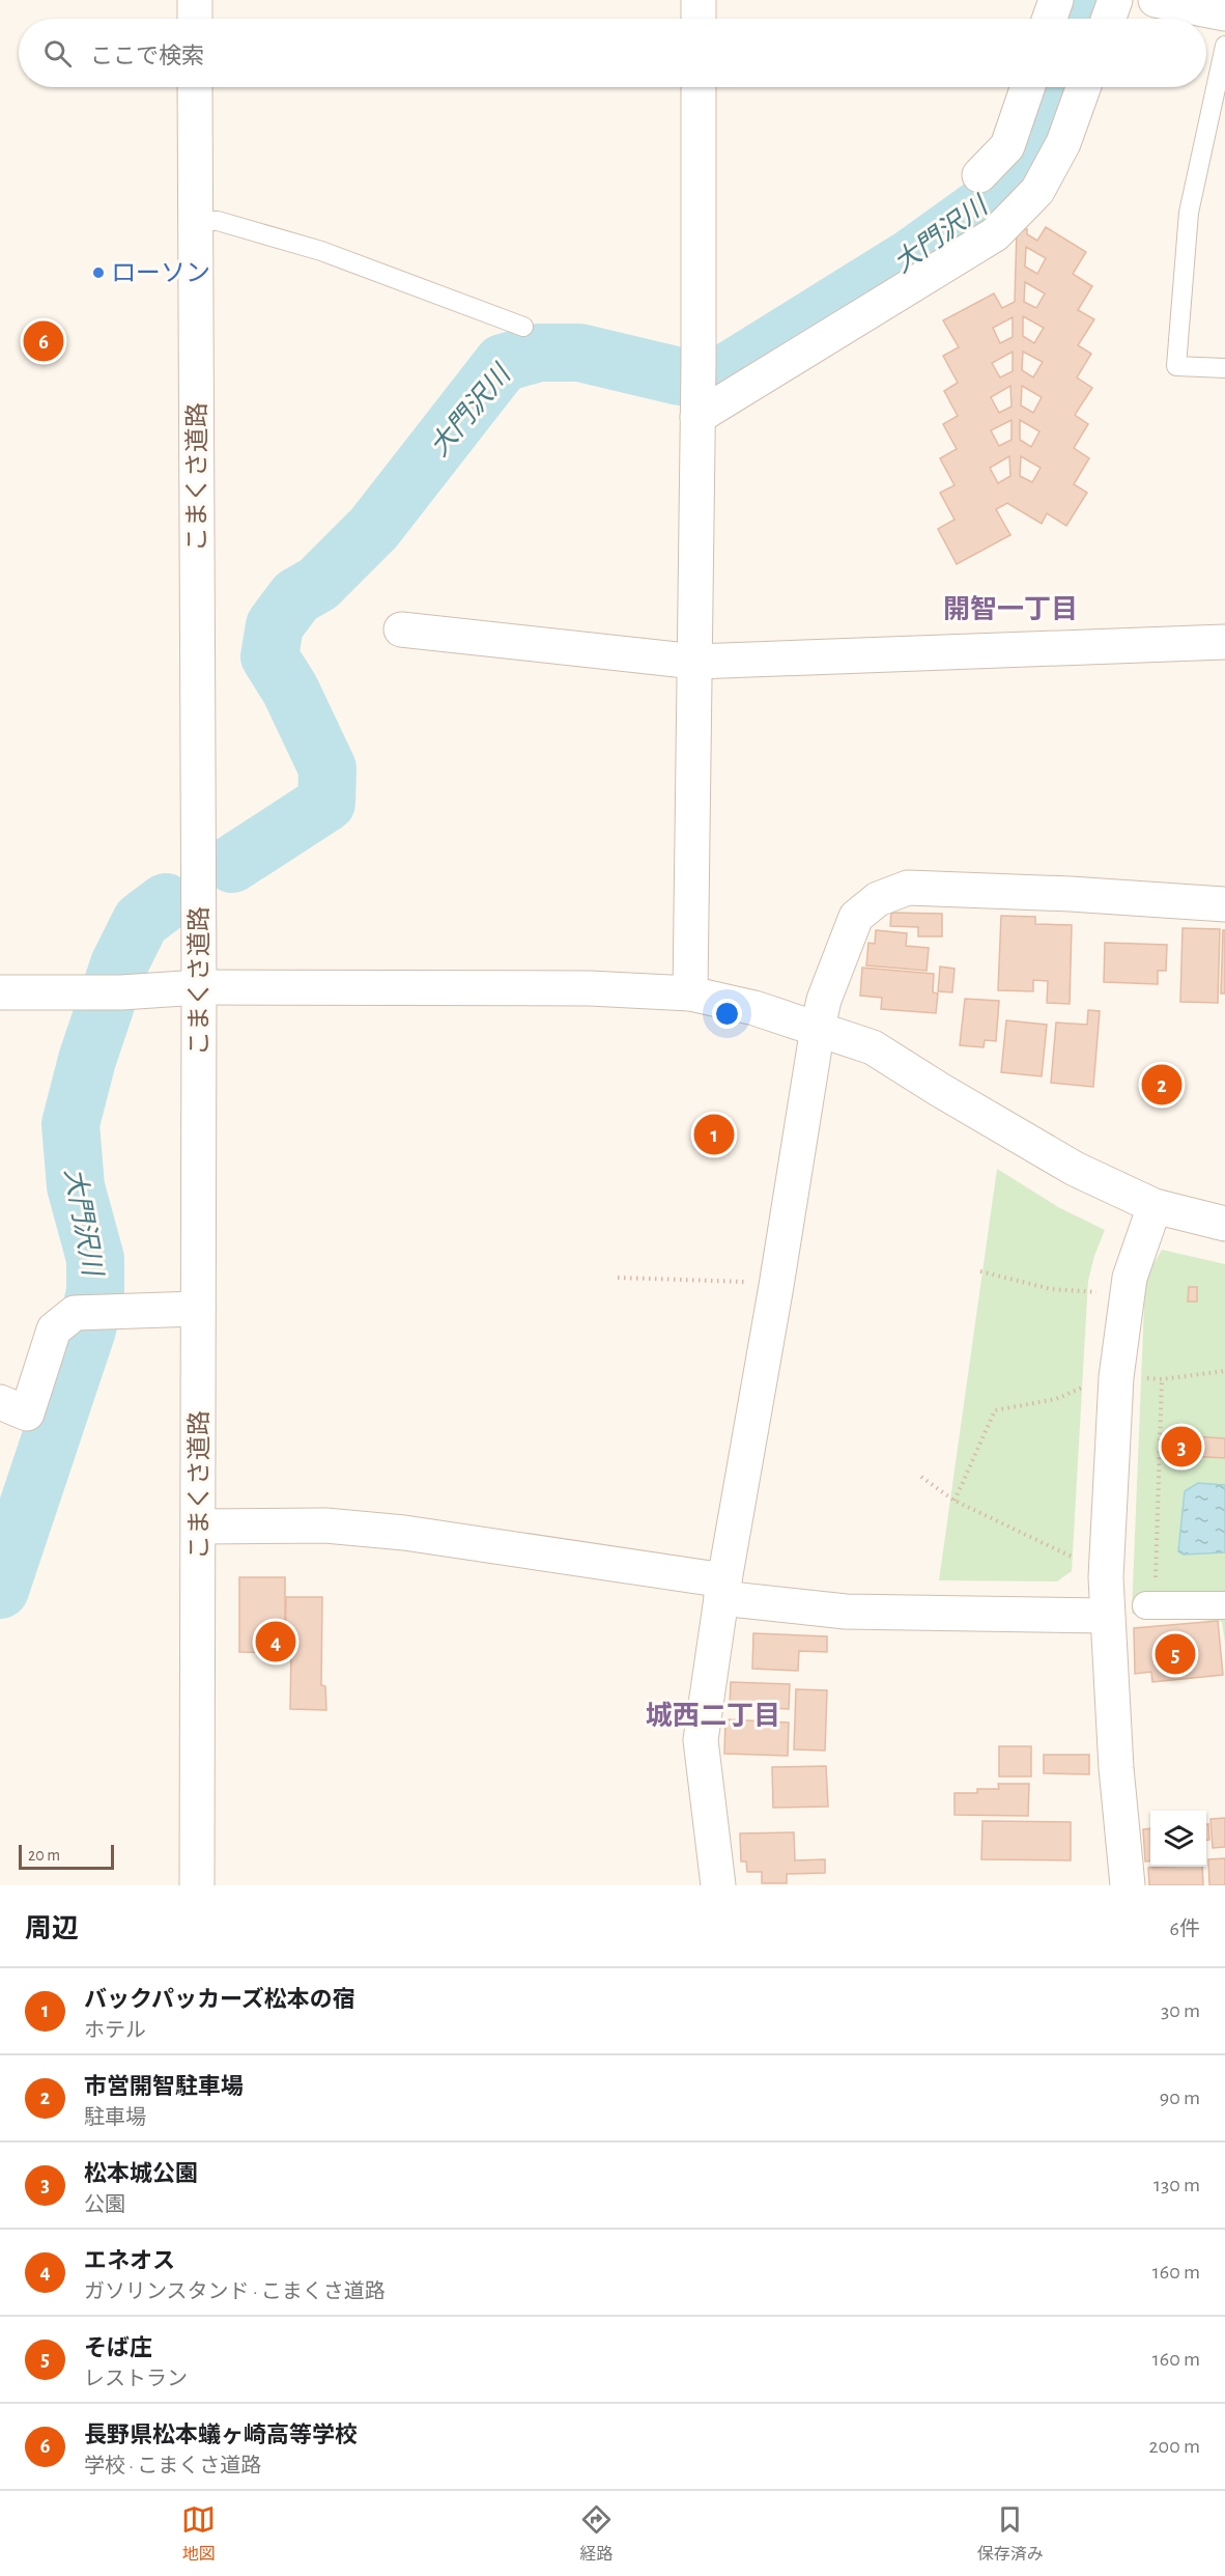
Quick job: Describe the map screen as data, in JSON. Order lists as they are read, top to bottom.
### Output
{
  "streets": {
    "street": ["こまくさ道路"]
  },
  "districts": ["開智一丁目", "城西二丁目"],
  "water": ["大門沢川"],
  "places": ["ローソン"],
  "scale_bar": "20 m",
  "page": {
    "search": "ここで検索",
    "pins": [
      "6",
      "2",
      "1",
      "3",
      "4",
      "5"
    ],
    "scale": "20 m",
    "heading": ["周辺", "6件"],
    "list": [
      {
        "mark": "1",
        "name": "バックパッカーズ松本の宿",
        "note": "ホテル",
        "value": "30 m"
      },
      {
        "mark": "2",
        "name": "市営開智駐車場",
        "note": "駐車場",
        "value": "90 m"
      },
      {
        "mark": "3",
        "name": "松本城公園",
        "note": "公園",
        "value": "130 m"
      },
      {
        "mark": "4",
        "name": "エネオス",
        "note": "ガソリンスタンド · こまくさ道路",
        "value": "160 m"
      },
      {
        "mark": "5",
        "name": "そば庄",
        "note": "レストラン",
        "value": "160 m"
      },
      {
        "mark": "6",
        "name": "長野県松本蟻ヶ崎高等学校",
        "note": "学校 · こまくさ道路",
        "value": "200 m"
      }
    ],
    "nav": ["地図", "経路", "保存済み"]
  }
}
